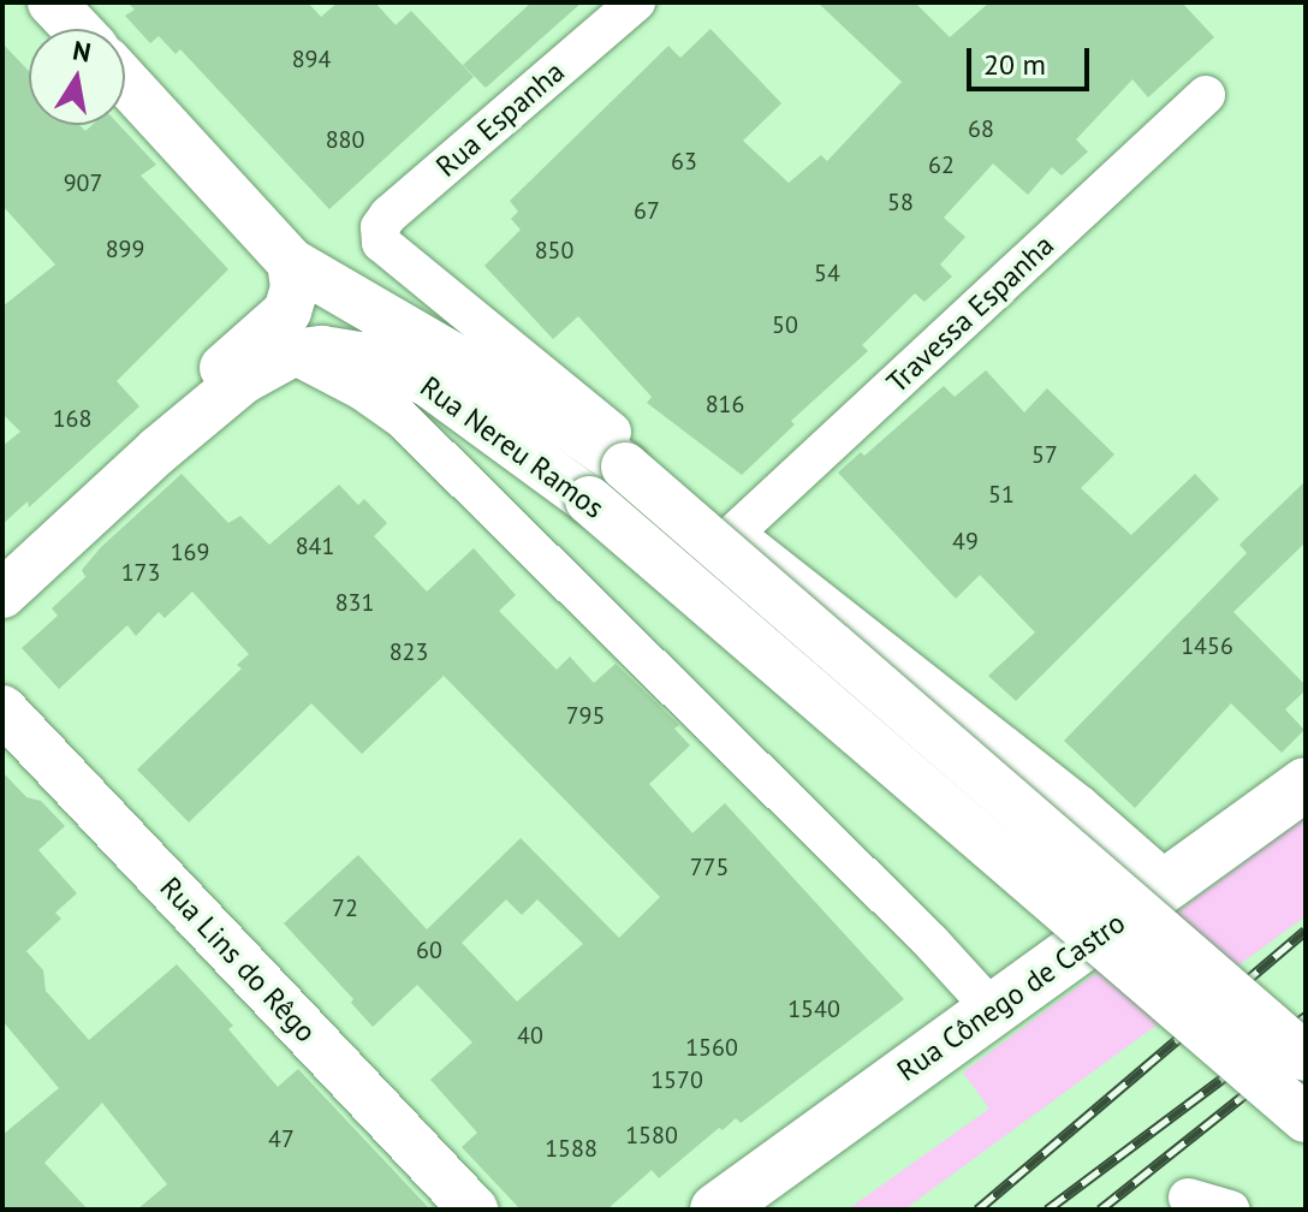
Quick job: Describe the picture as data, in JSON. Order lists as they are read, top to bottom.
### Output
{
  "streets": {
    "main road": ["Rua Cônego de Castro"],
    "street": [
      "Rua Espanha",
      "Travessa Espanha",
      "Rua Nereu Ramos",
      "Rua Lins do Rêgo"
    ]
  },
  "crossings": [
    ["Rua Espanha", "Travessa Espanha"],
    ["Rua Nereu Ramos", "Rua Cônego de Castro"]
  ],
  "house_numbers": [
    "894",
    "68",
    "880",
    "63",
    "62",
    "907",
    "58",
    "67",
    "899",
    "850",
    "54",
    "50",
    "816",
    "168",
    "57",
    "51",
    "49",
    "841",
    "169",
    "173",
    "831",
    "1456",
    "823",
    "795",
    "775",
    "72",
    "60",
    "1540",
    "40",
    "1560",
    "1570",
    "1580",
    "47",
    "1588"
  ],
  "scale_bar": "20 m",
  "north": "top"
}
